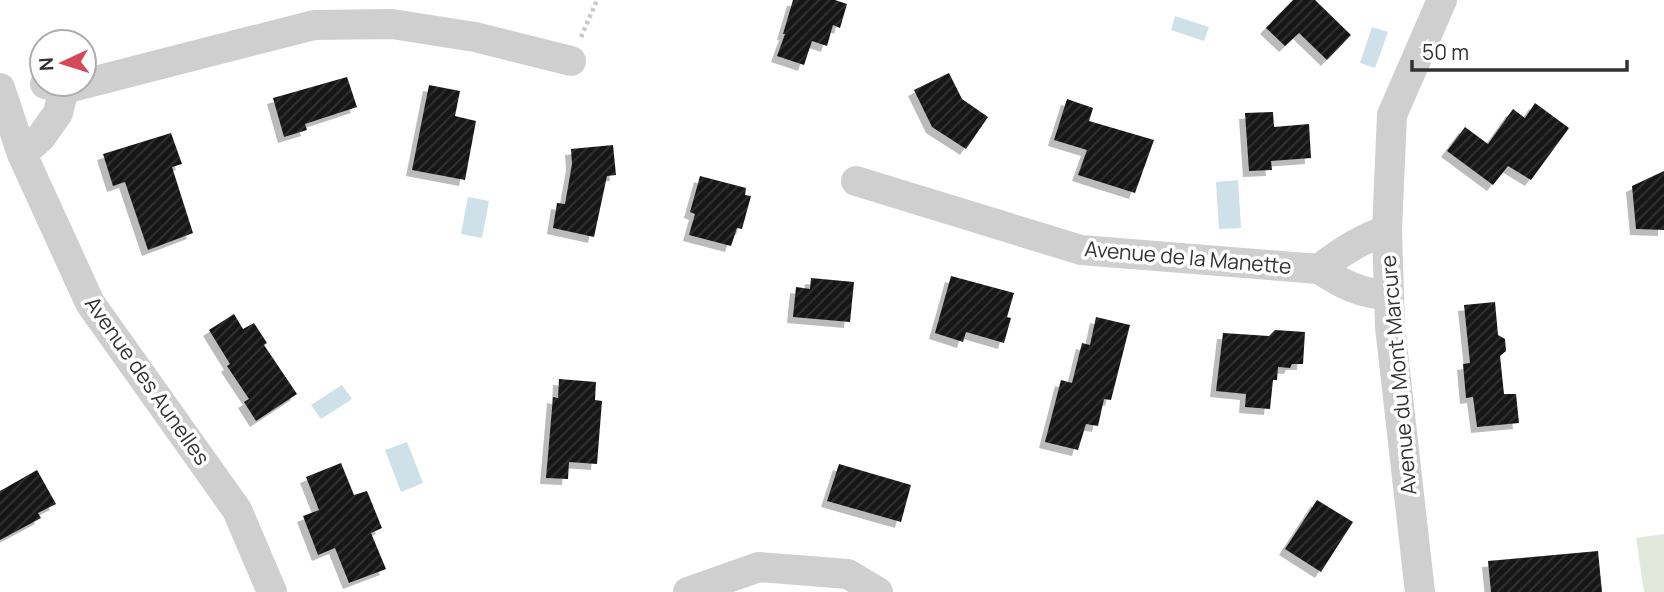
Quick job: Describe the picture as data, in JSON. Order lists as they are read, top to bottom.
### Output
{
  "streets": {
    "street": ["Avenue de la Manette", "Avenue du Mont Marcure", "Avenue des Aunelles"]
  },
  "crossings": [
    ["Avenue de la Manette", "Avenue du Mont Marcure"]
  ],
  "scale_bar": "50 m",
  "north": "left"
}
